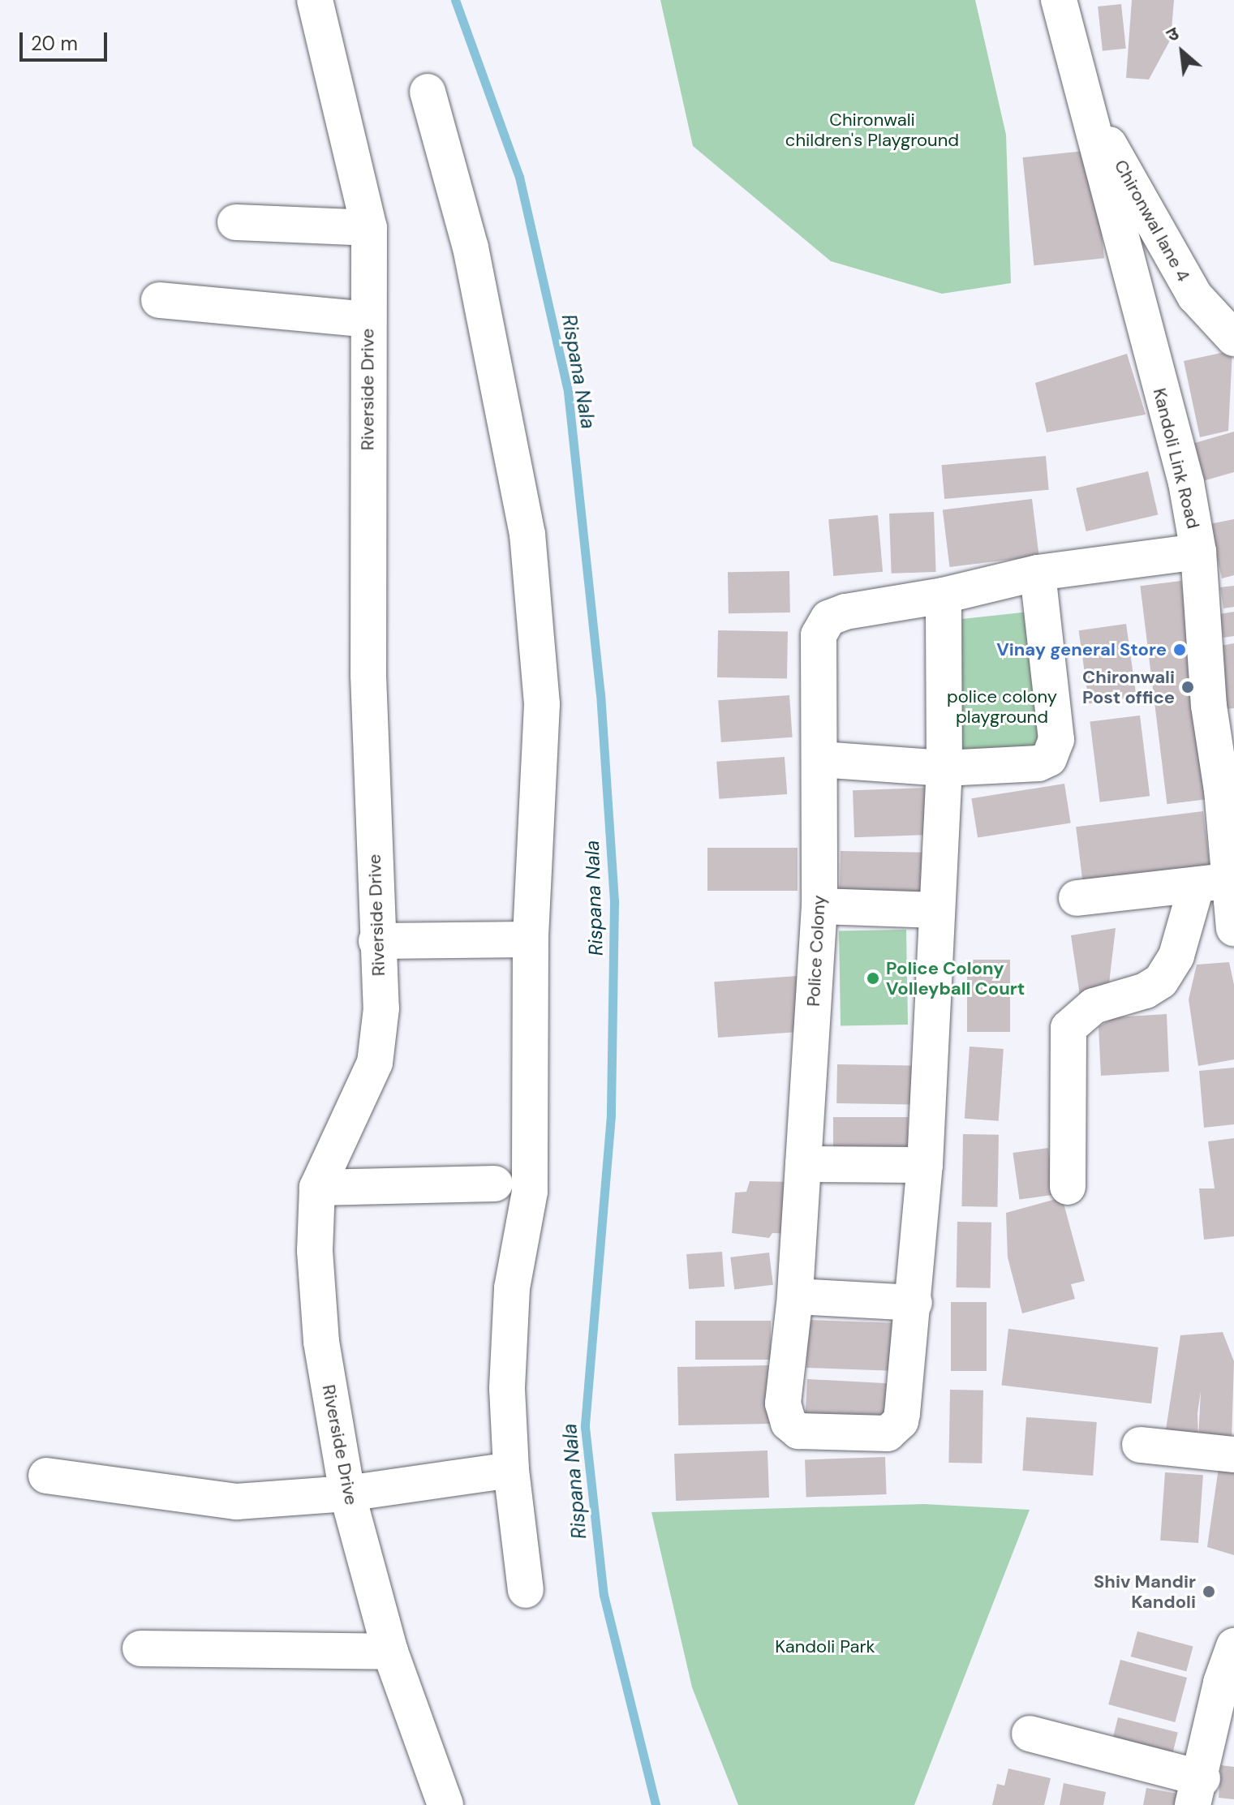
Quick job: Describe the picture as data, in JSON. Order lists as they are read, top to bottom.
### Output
{
  "streets": {
    "street": [
      "Chironwal lane 4",
      "Riverside Drive",
      "Kandoli Link Road",
      "Police Colony"
    ]
  },
  "crossings": [
    ["Chironwal lane 4", "Kandoli Link Road"]
  ],
  "water": ["Rispana Nala"],
  "parks": ["Chironwali children's Playground", "police colony playground", "Kandoli Park"],
  "places": [
    "Vinay general Store",
    "Chironwali Post office",
    "Police Colony Volleyball Court",
    "Shiv Mandir Kandoli"
  ],
  "scale_bar": "20 m",
  "north": "top left"
}
